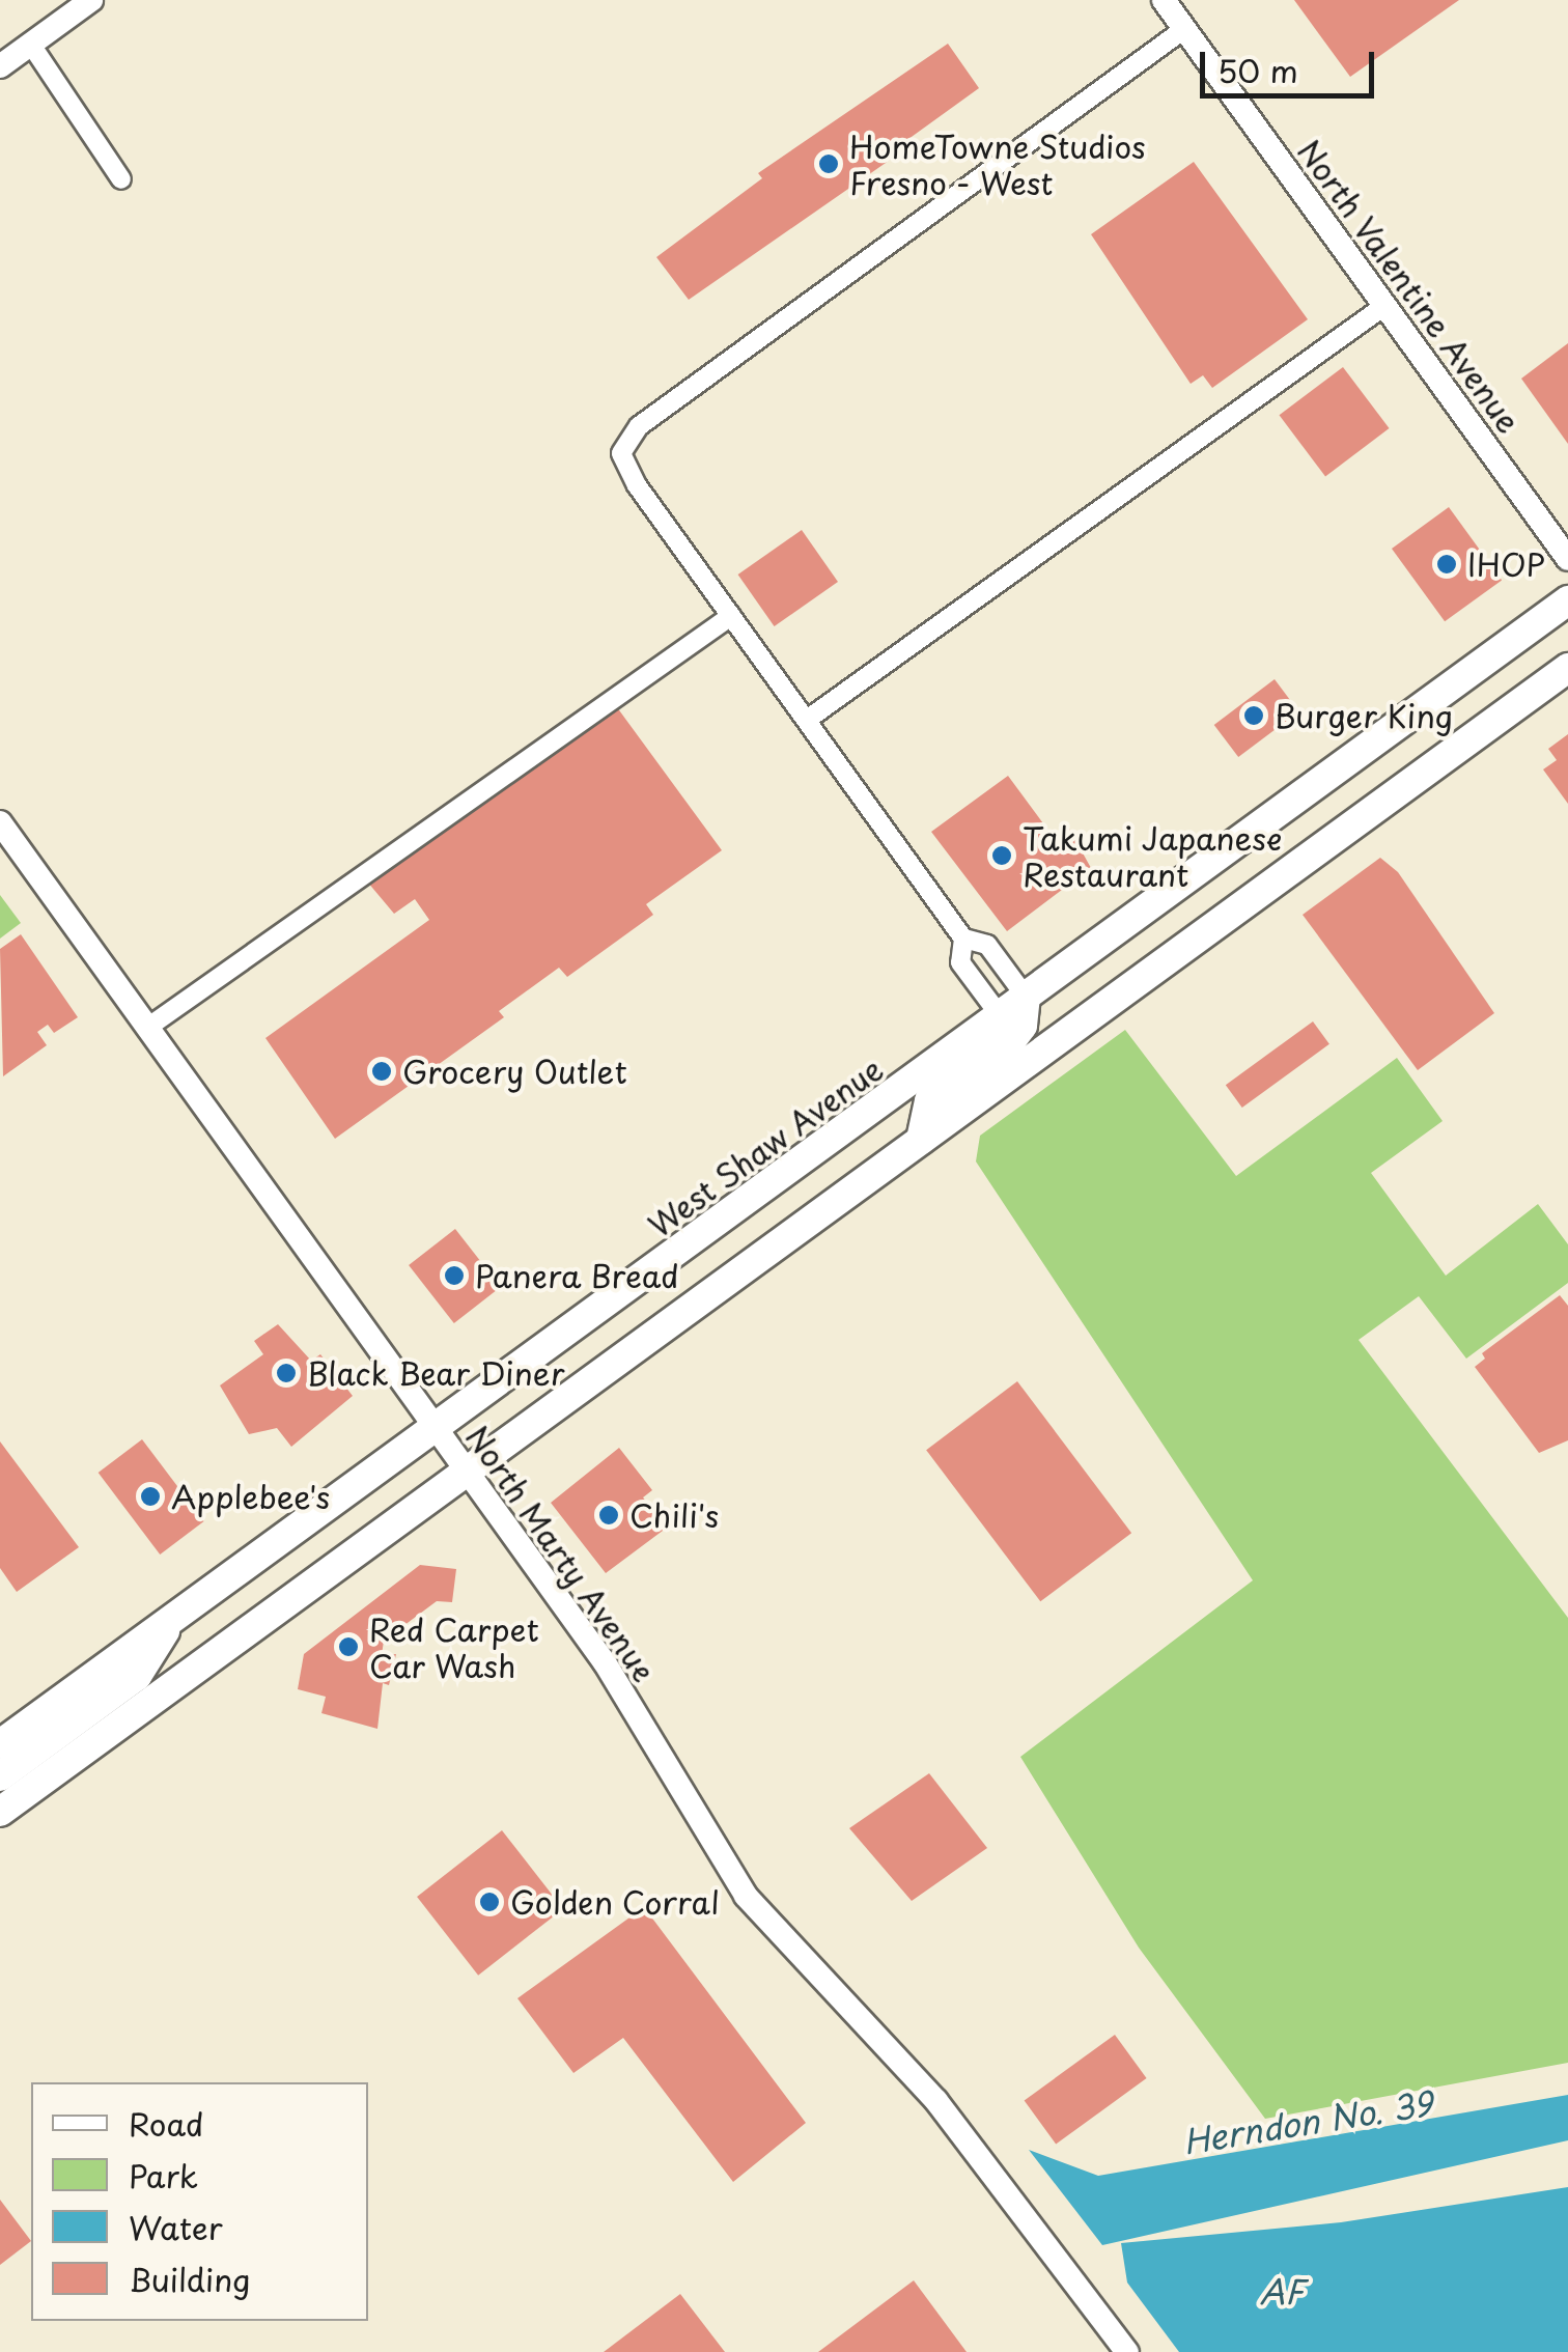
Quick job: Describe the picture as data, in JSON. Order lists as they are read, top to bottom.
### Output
{
  "streets": {
    "main road": ["West Shaw Avenue"],
    "street": ["North Valentine Avenue", "North Marty Avenue"]
  },
  "crossings": [
    ["West Shaw Avenue", "North Marty Avenue"]
  ],
  "water": ["Herndon No. 39", "AF"],
  "places": [
    "HomeTowne Studios Fresno - West",
    "IHOP",
    "Burger King",
    "Takumi Japanese Restaurant",
    "Grocery Outlet",
    "Panera Bread",
    "Black Bear Diner",
    "Applebee's",
    "Chili's",
    "Red Carpet Car Wash",
    "Golden Corral"
  ],
  "legend": [
    "Road",
    "Park",
    "Water",
    "Building"
  ],
  "scale_bar": "50 m"
}
